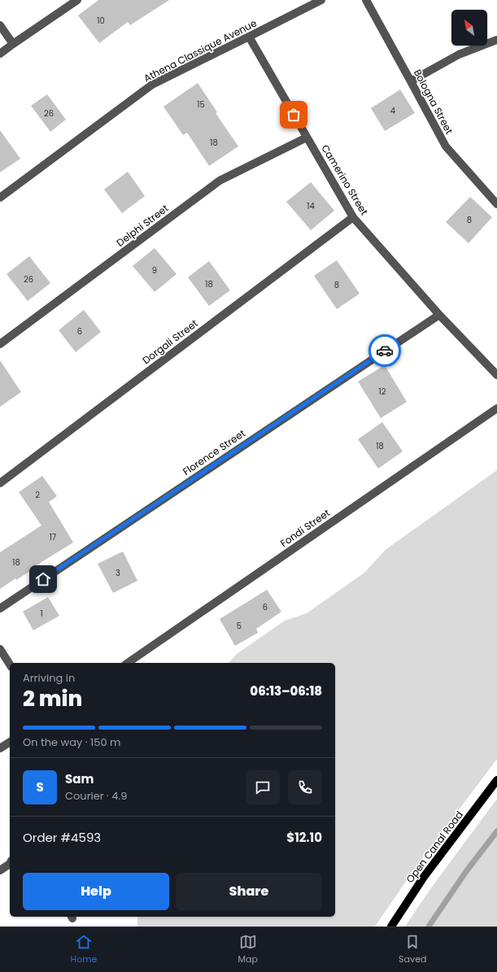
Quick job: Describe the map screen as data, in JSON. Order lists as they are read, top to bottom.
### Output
{
  "streets": {
    "main road": ["Open Canal Road"],
    "street": [
      "Athena Classique Avenue",
      "Bologna Street",
      "Camerino Street",
      "Delphi Street",
      "Dorgali Street",
      "Florence Street",
      "Fondi Street"
    ]
  },
  "crossings": [
    ["Athena Classique Avenue", "Camerino Street"],
    ["Camerino Street", "Delphi Street"],
    ["Camerino Street", "Dorgali Street"],
    ["Camerino Street", "Florence Street"]
  ],
  "house_numbers": [
    "10",
    "15",
    "4",
    "26",
    "18",
    "14",
    "8",
    "9",
    "26",
    "18",
    "8",
    "6",
    "12",
    "18",
    "2",
    "17",
    "18",
    "3",
    "6",
    "1",
    "5"
  ],
  "north": "top left",
  "page": {
    "heading": ["2 min", "Arriving in", "06:13–06:18"],
    "panel": [
      "Sam",
      "Courier · 4.9",
      "Order #4593",
      "$12.10"
    ],
    "bar": "On the way · 150 m",
    "round": "S",
    "buttons": ["Help", "Share"],
    "tabs": ["Home", "Map", "Saved"]
  }
}
